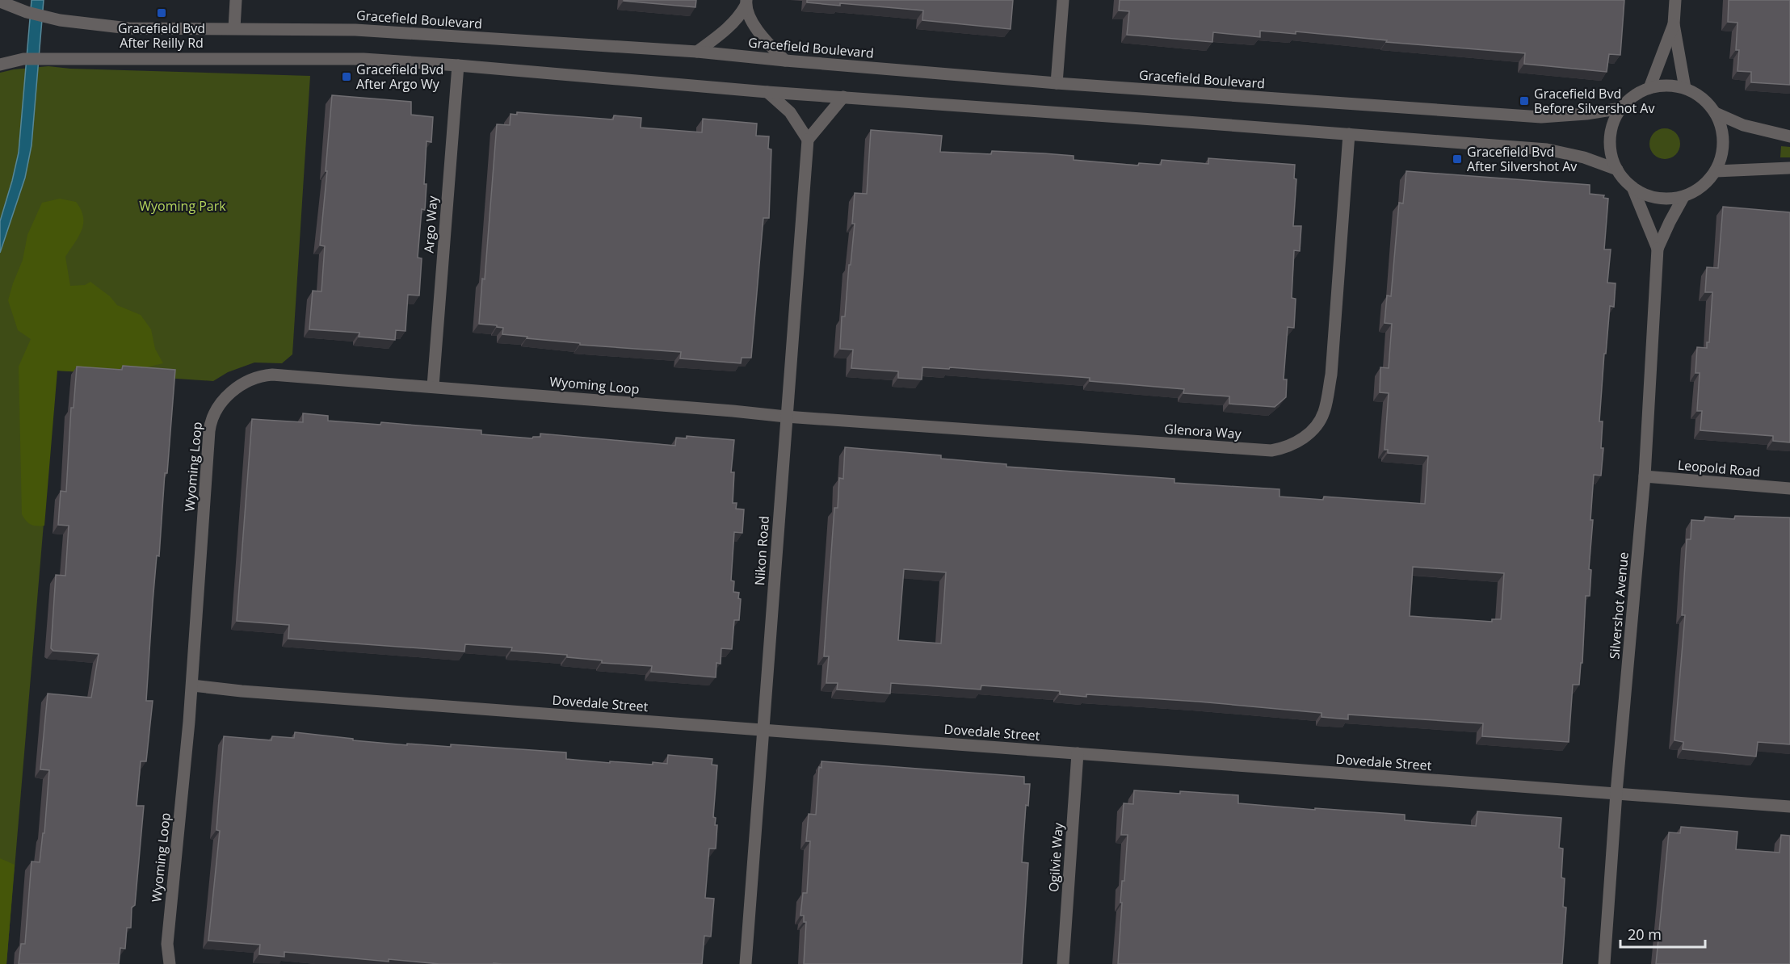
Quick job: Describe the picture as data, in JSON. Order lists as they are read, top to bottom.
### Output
{
  "streets": {
    "street": [
      "Gracefield Boulevard",
      "Argo Way",
      "Wyoming Loop",
      "Glenora Way",
      "Leopold Road",
      "Nikon Road",
      "Silvershot Avenue",
      "Dovedale Street",
      "Ogilvie Way"
    ]
  },
  "crossings": [
    ["Gracefield Boulevard", "Silvershot Avenue"],
    ["Argo Way", "Wyoming Loop"],
    ["Wyoming Loop", "Glenora Way"],
    ["Wyoming Loop", "Nikon Road"],
    ["Wyoming Loop", "Dovedale Street"],
    ["Glenora Way", "Nikon Road"],
    ["Leopold Road", "Silvershot Avenue"],
    ["Nikon Road", "Dovedale Street"],
    ["Silvershot Avenue", "Dovedale Street"],
    ["Dovedale Street", "Ogilvie Way"]
  ],
  "parks": ["Wyoming Park"],
  "places": {
    "transit": [
      "Gracefield Bvd After Reilly Rd",
      "Gracefield Bvd After Argo Wy",
      "Gracefield Bvd Before Silvershot Av",
      "Gracefield Bvd After Silvershot Av"
    ]
  },
  "scale_bar": "20 m"
}
